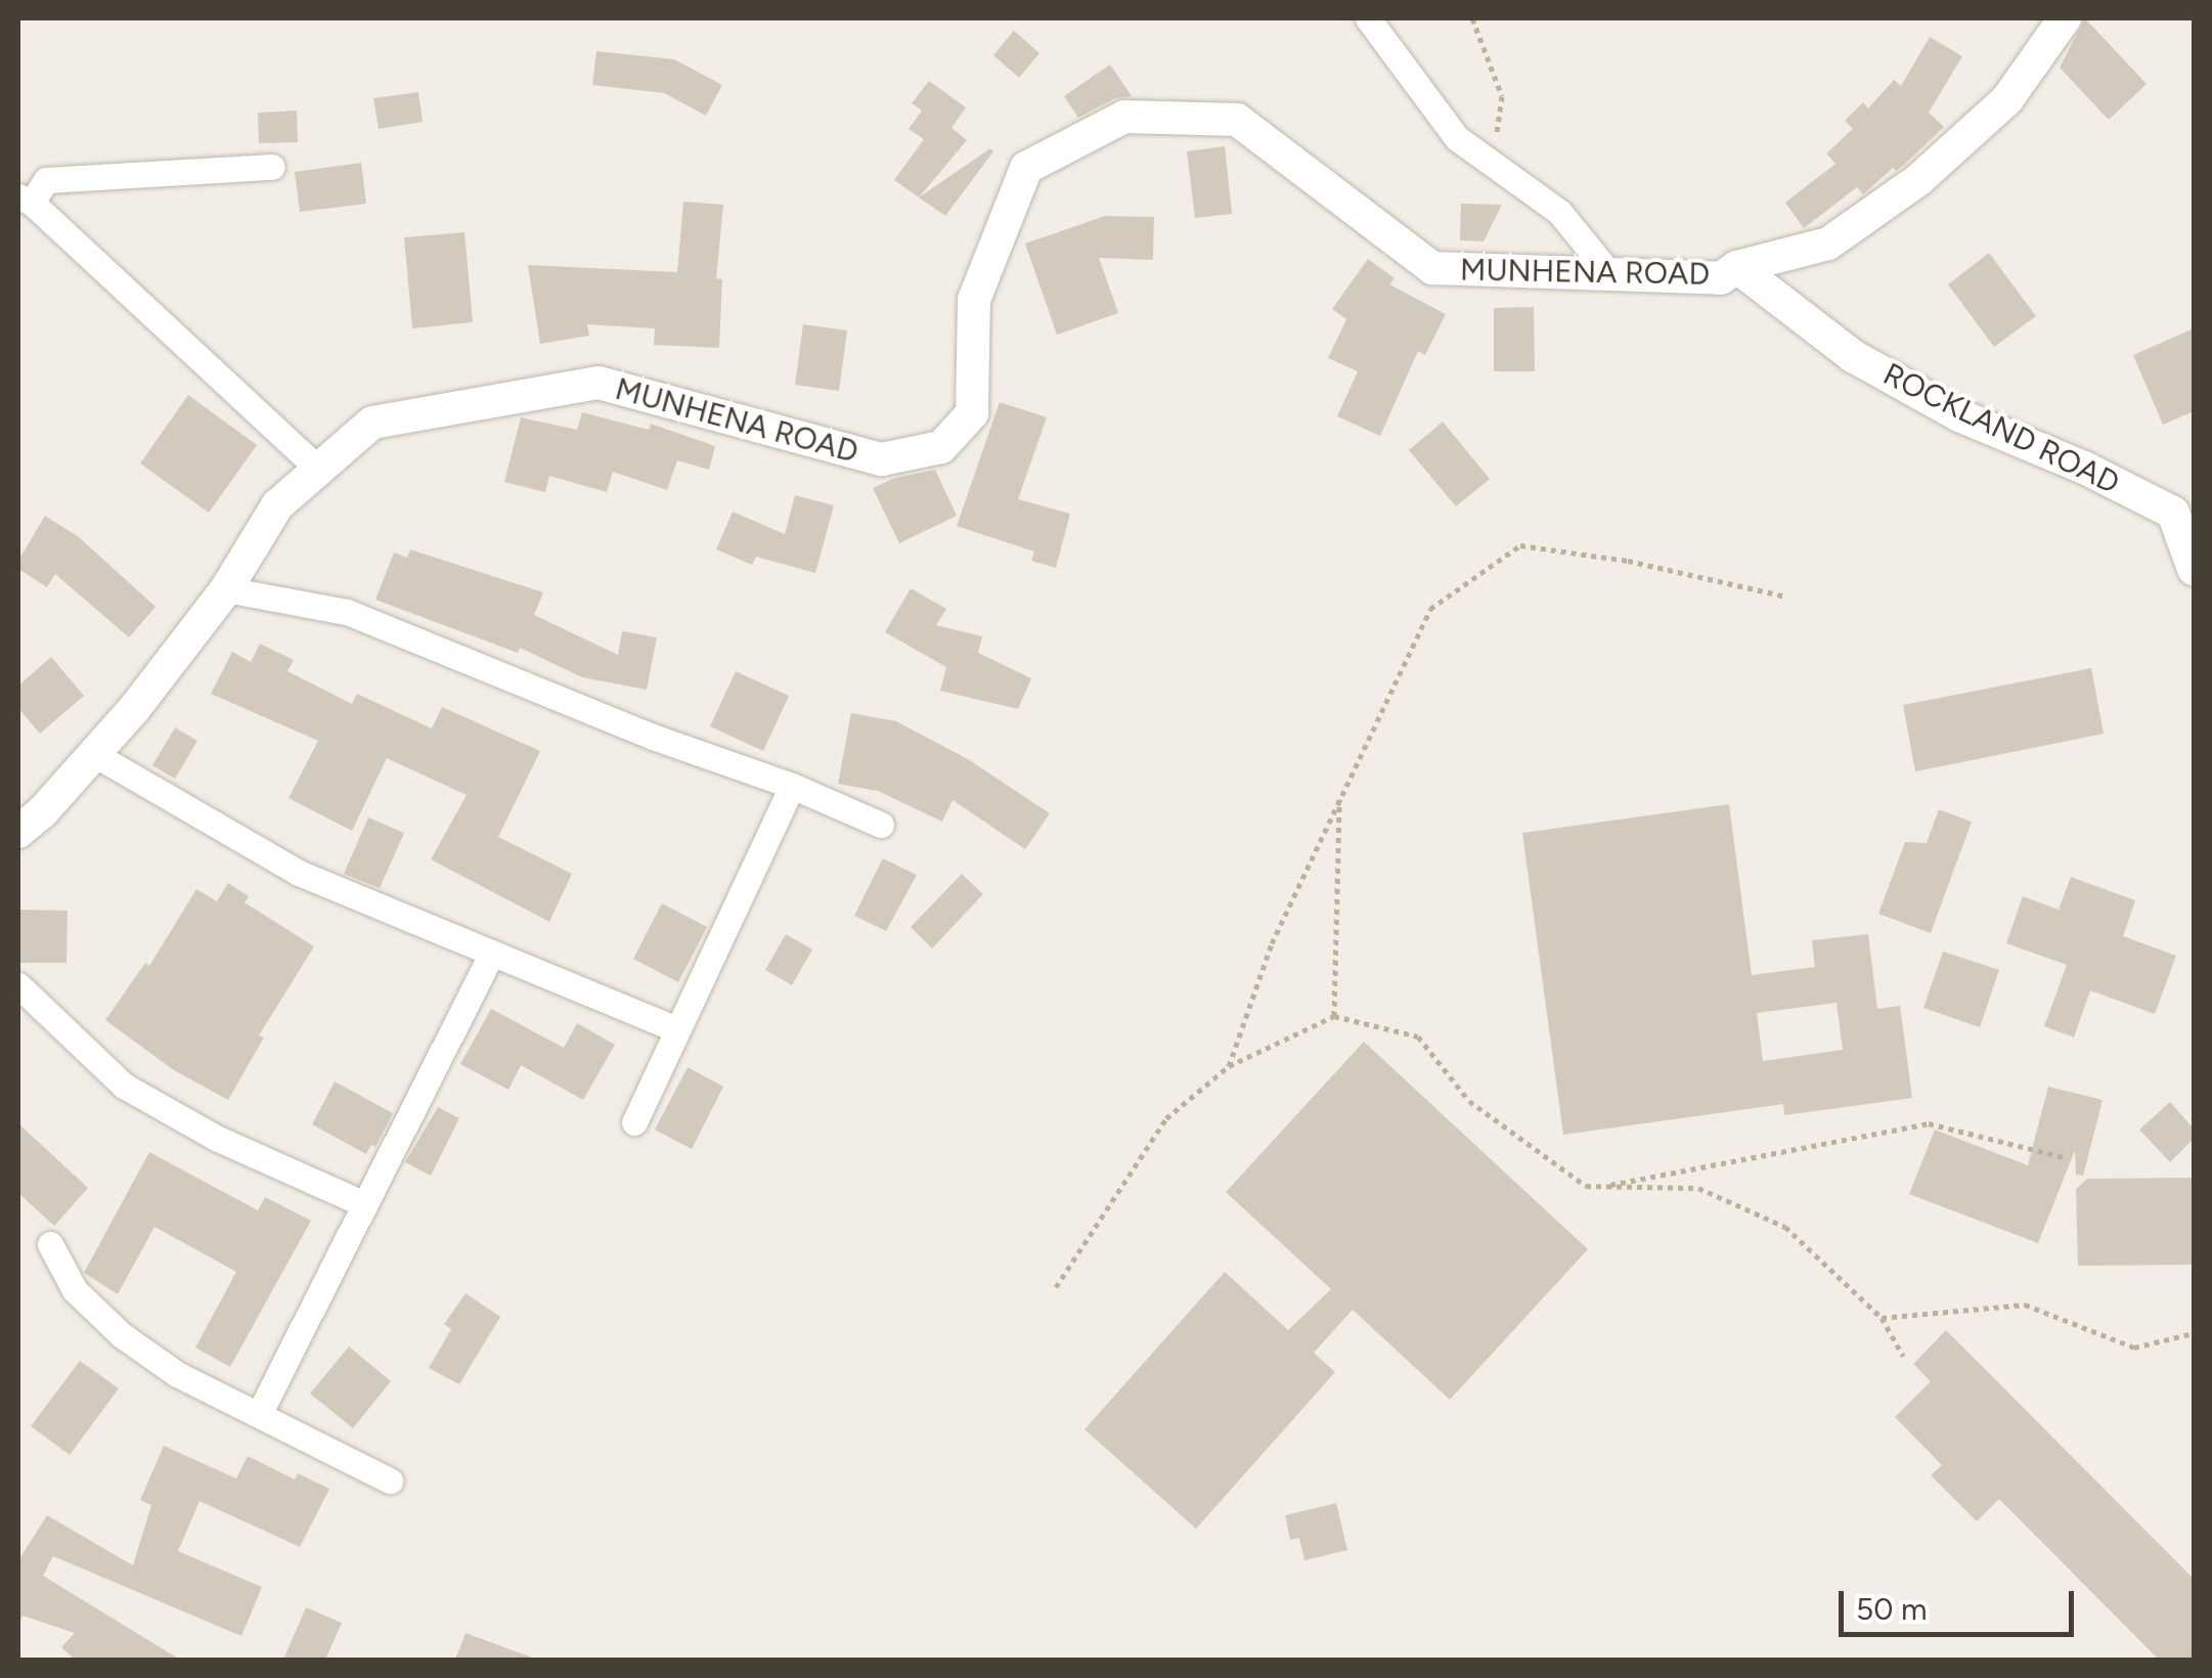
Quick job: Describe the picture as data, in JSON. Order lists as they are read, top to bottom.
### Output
{
  "streets": {
    "street": ["MUNHENA ROAD", "ROCKLAND ROAD"]
  },
  "crossings": [
    ["MUNHENA ROAD", "ROCKLAND ROAD"]
  ],
  "scale_bar": "50 m"
}
